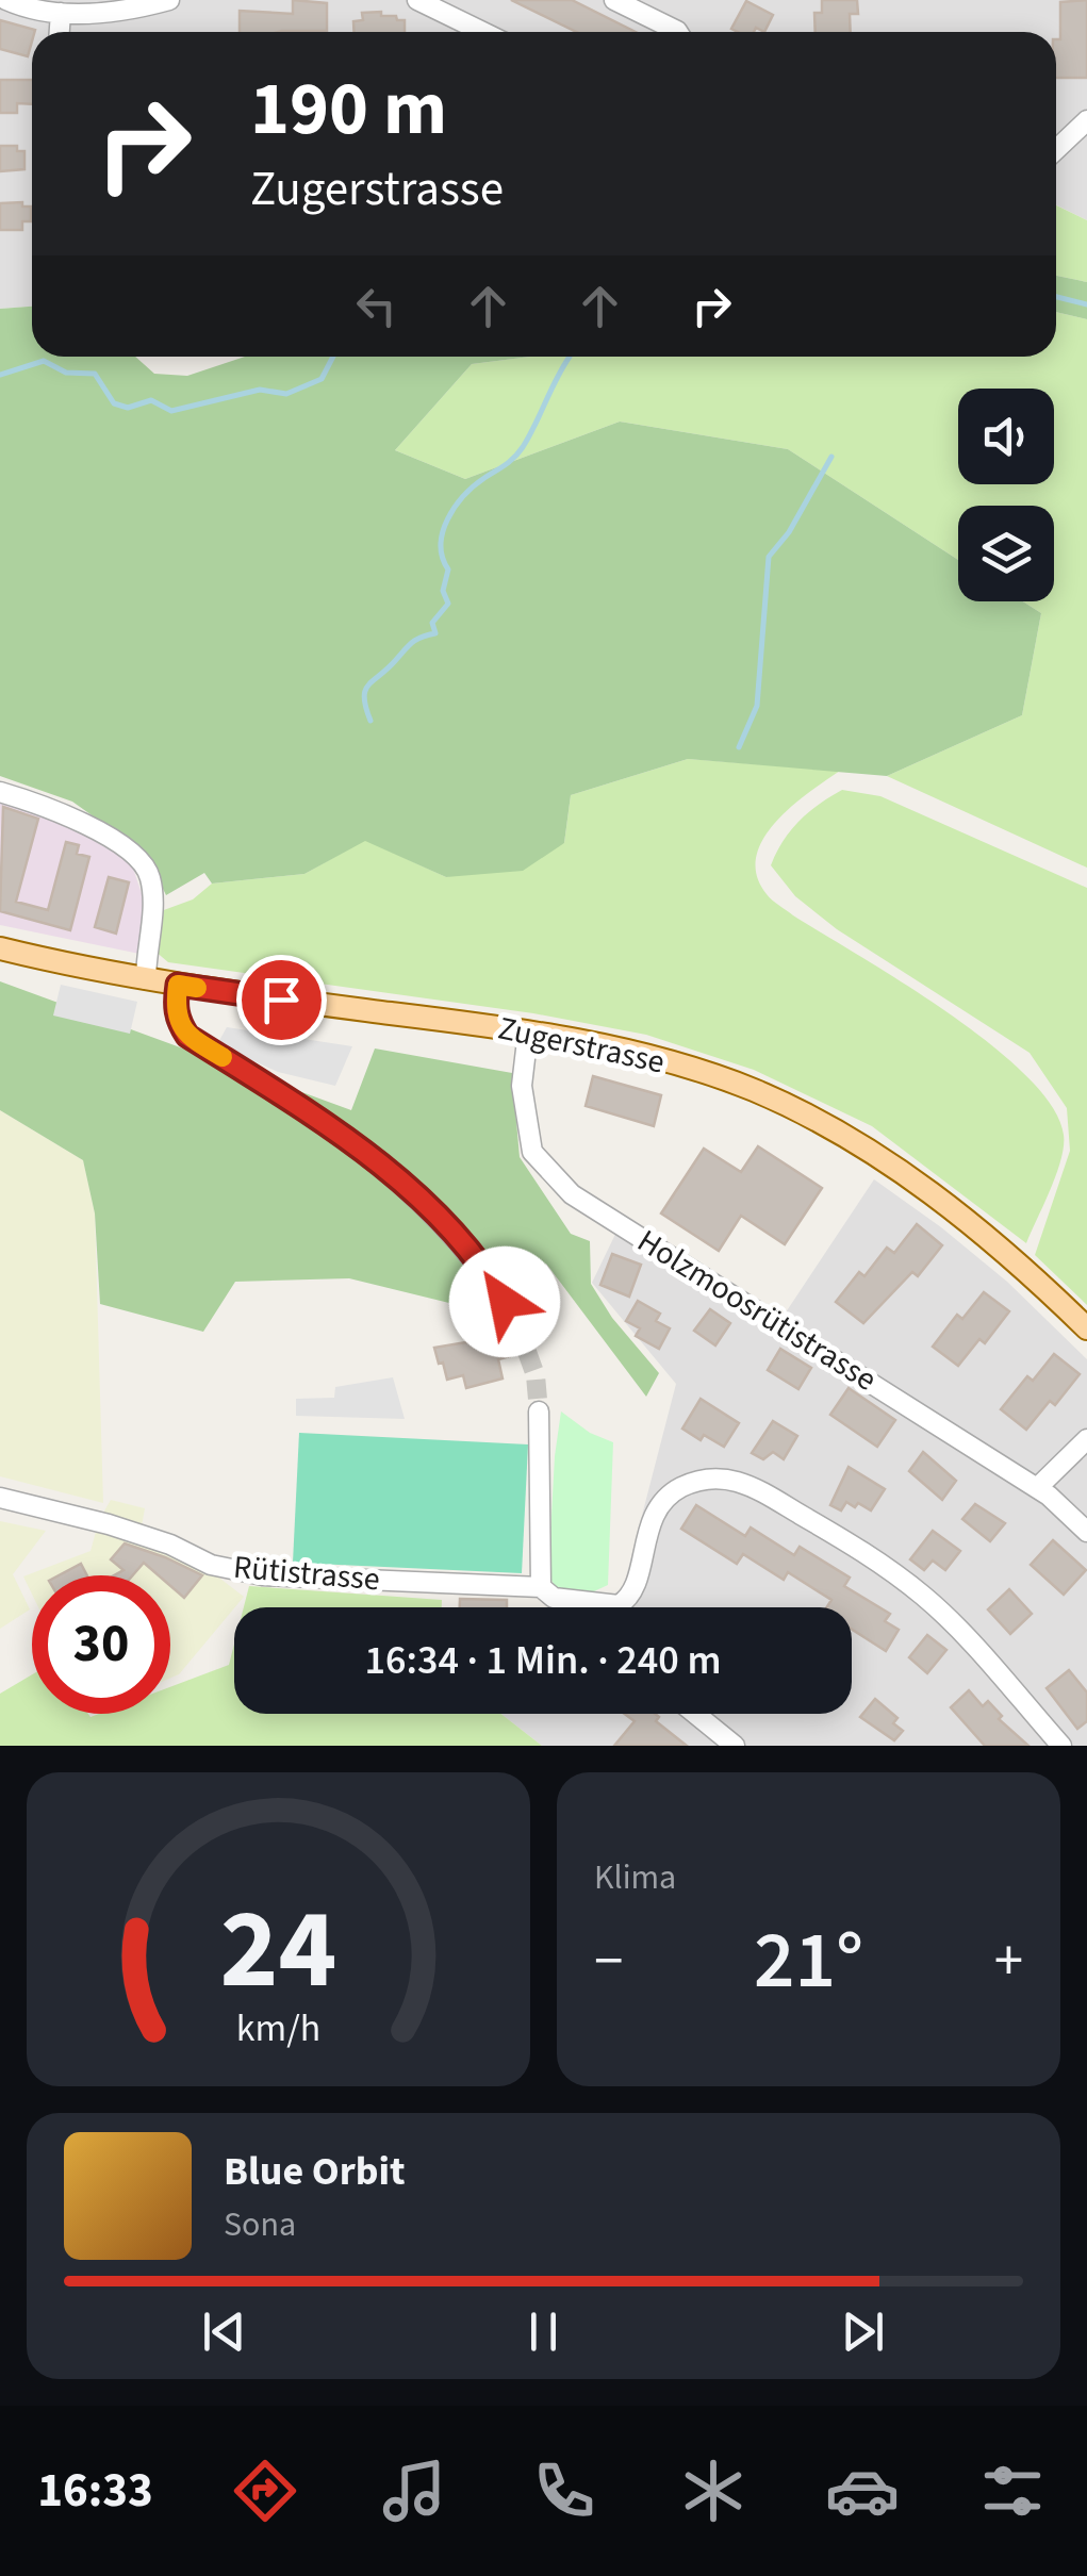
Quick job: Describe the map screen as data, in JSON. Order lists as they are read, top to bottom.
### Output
{
  "streets": {
    "main road": ["Zugerstrasse"],
    "street": ["Holzmoosrütistrasse", "Rütistrasse"]
  },
  "crossings": [
    ["Zugerstrasse", "Holzmoosrütistrasse"]
  ],
  "page": {
    "turn": ["190 m", "Zugerstrasse"],
    "limit": "30",
    "trip": "16:34 · 1 Min. · 240 m",
    "tile": "Klima",
    "heat": ["−", "21°", "+"],
    "song": ["Blue Orbit", "Sona"],
    "tabs": "16:33",
    "gauge": ["24", "km/h"]
  }
}
